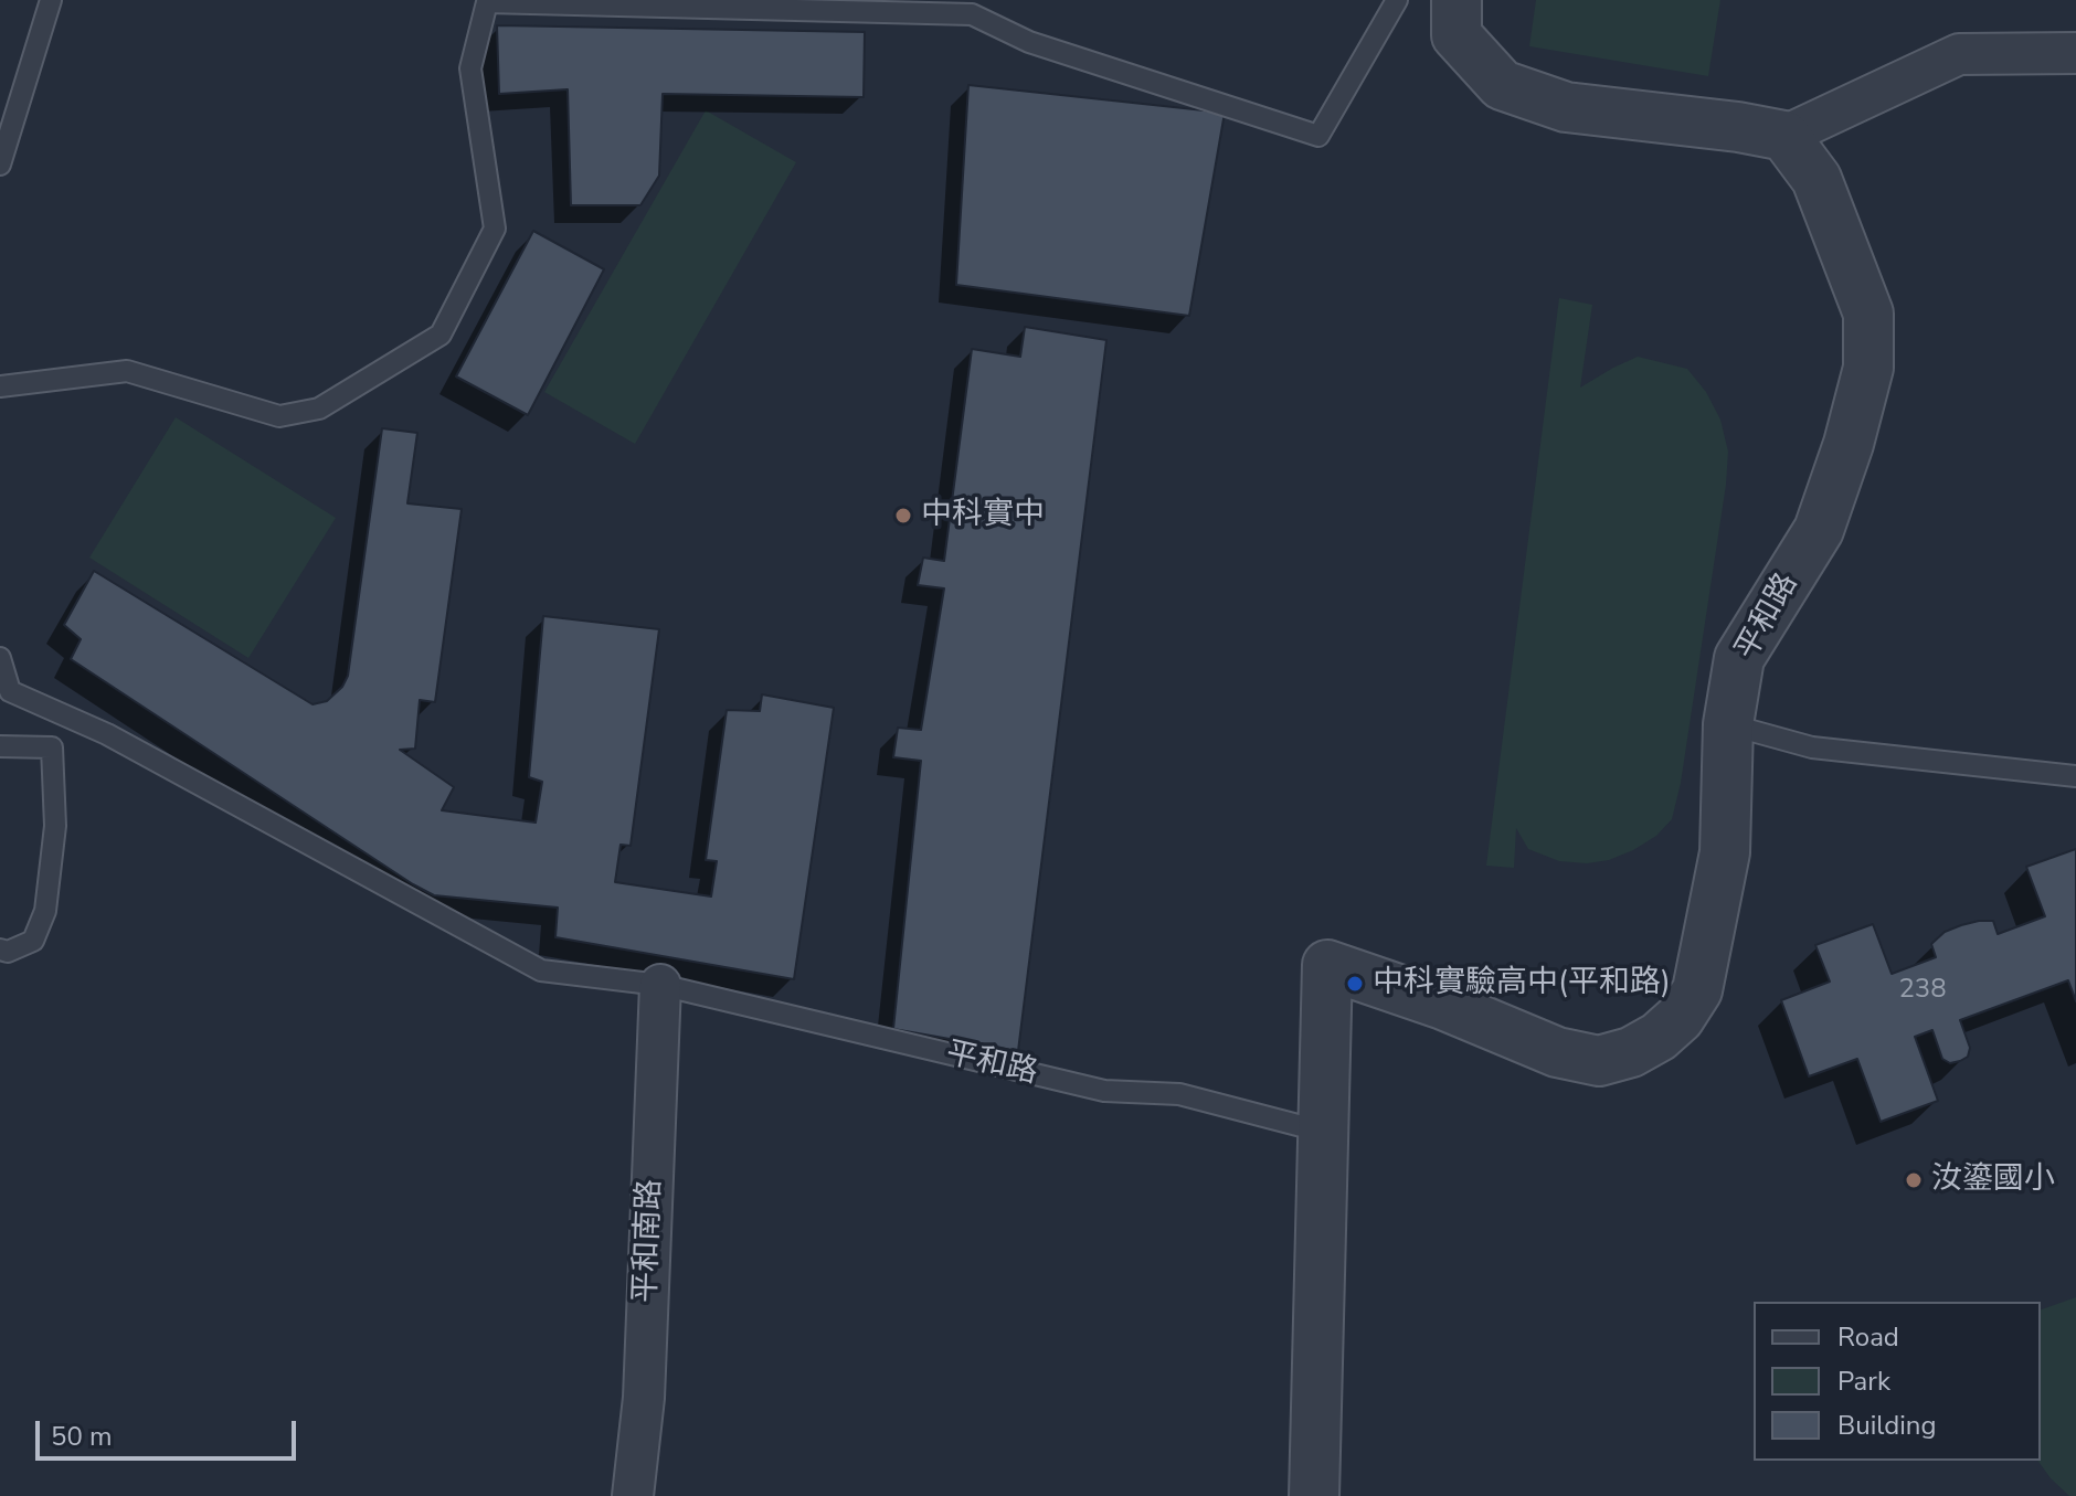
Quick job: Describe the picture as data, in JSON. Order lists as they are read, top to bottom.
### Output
{
  "streets": {
    "street": ["平和路", "平和南路"]
  },
  "crossings": [
    ["平和路", "平和南路"]
  ],
  "places": ["中科實中", "中科實驗高中(平和路)", "汝鎏國小"],
  "house_numbers": ["238"],
  "legend": ["Road", "Park", "Building"],
  "scale_bar": "50 m"
}
